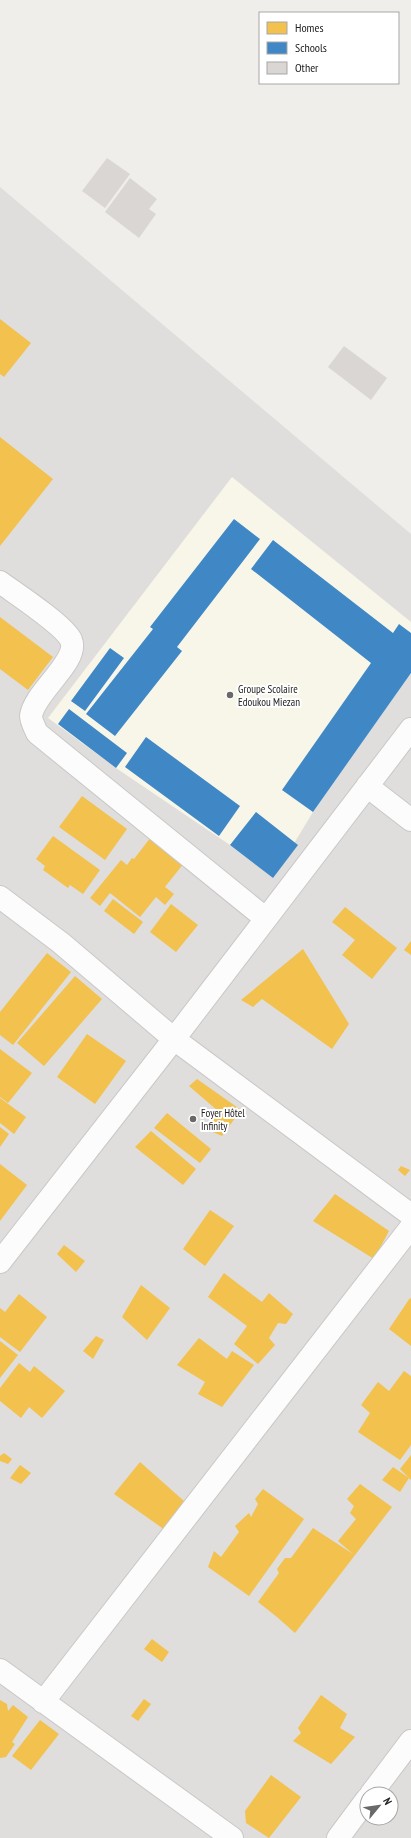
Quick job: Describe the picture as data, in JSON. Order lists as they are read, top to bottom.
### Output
{
  "places": ["Groupe Scolaire Edoukou Miezan", "Foyer Hôtel Infinity"],
  "legend": ["Homes", "Schools", "Other"],
  "north": "top right"
}
